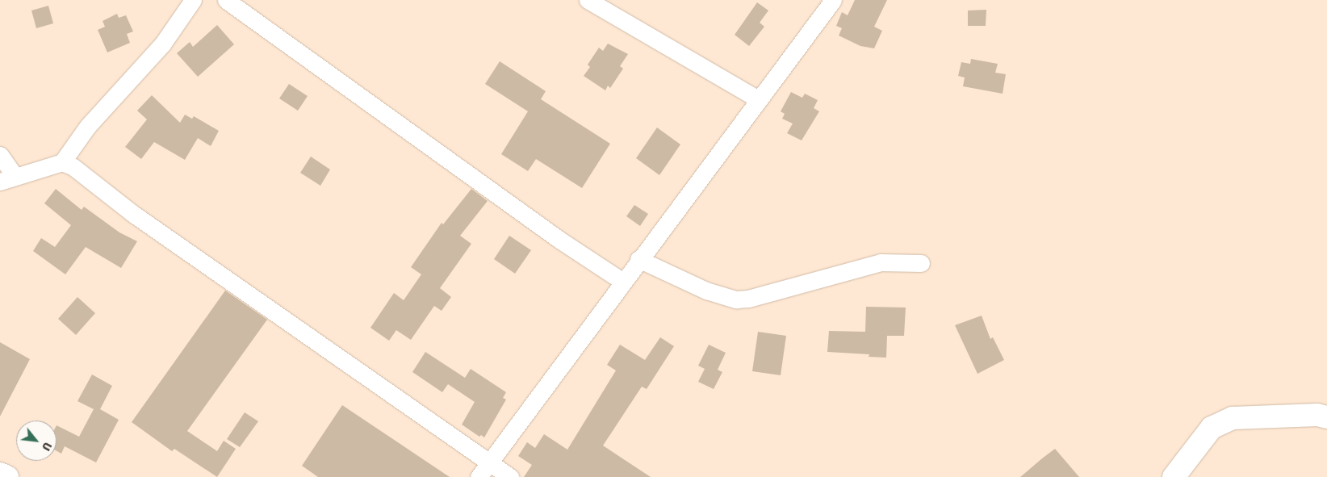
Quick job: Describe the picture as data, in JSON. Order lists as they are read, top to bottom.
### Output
{
  "north": "bottom right"
}
